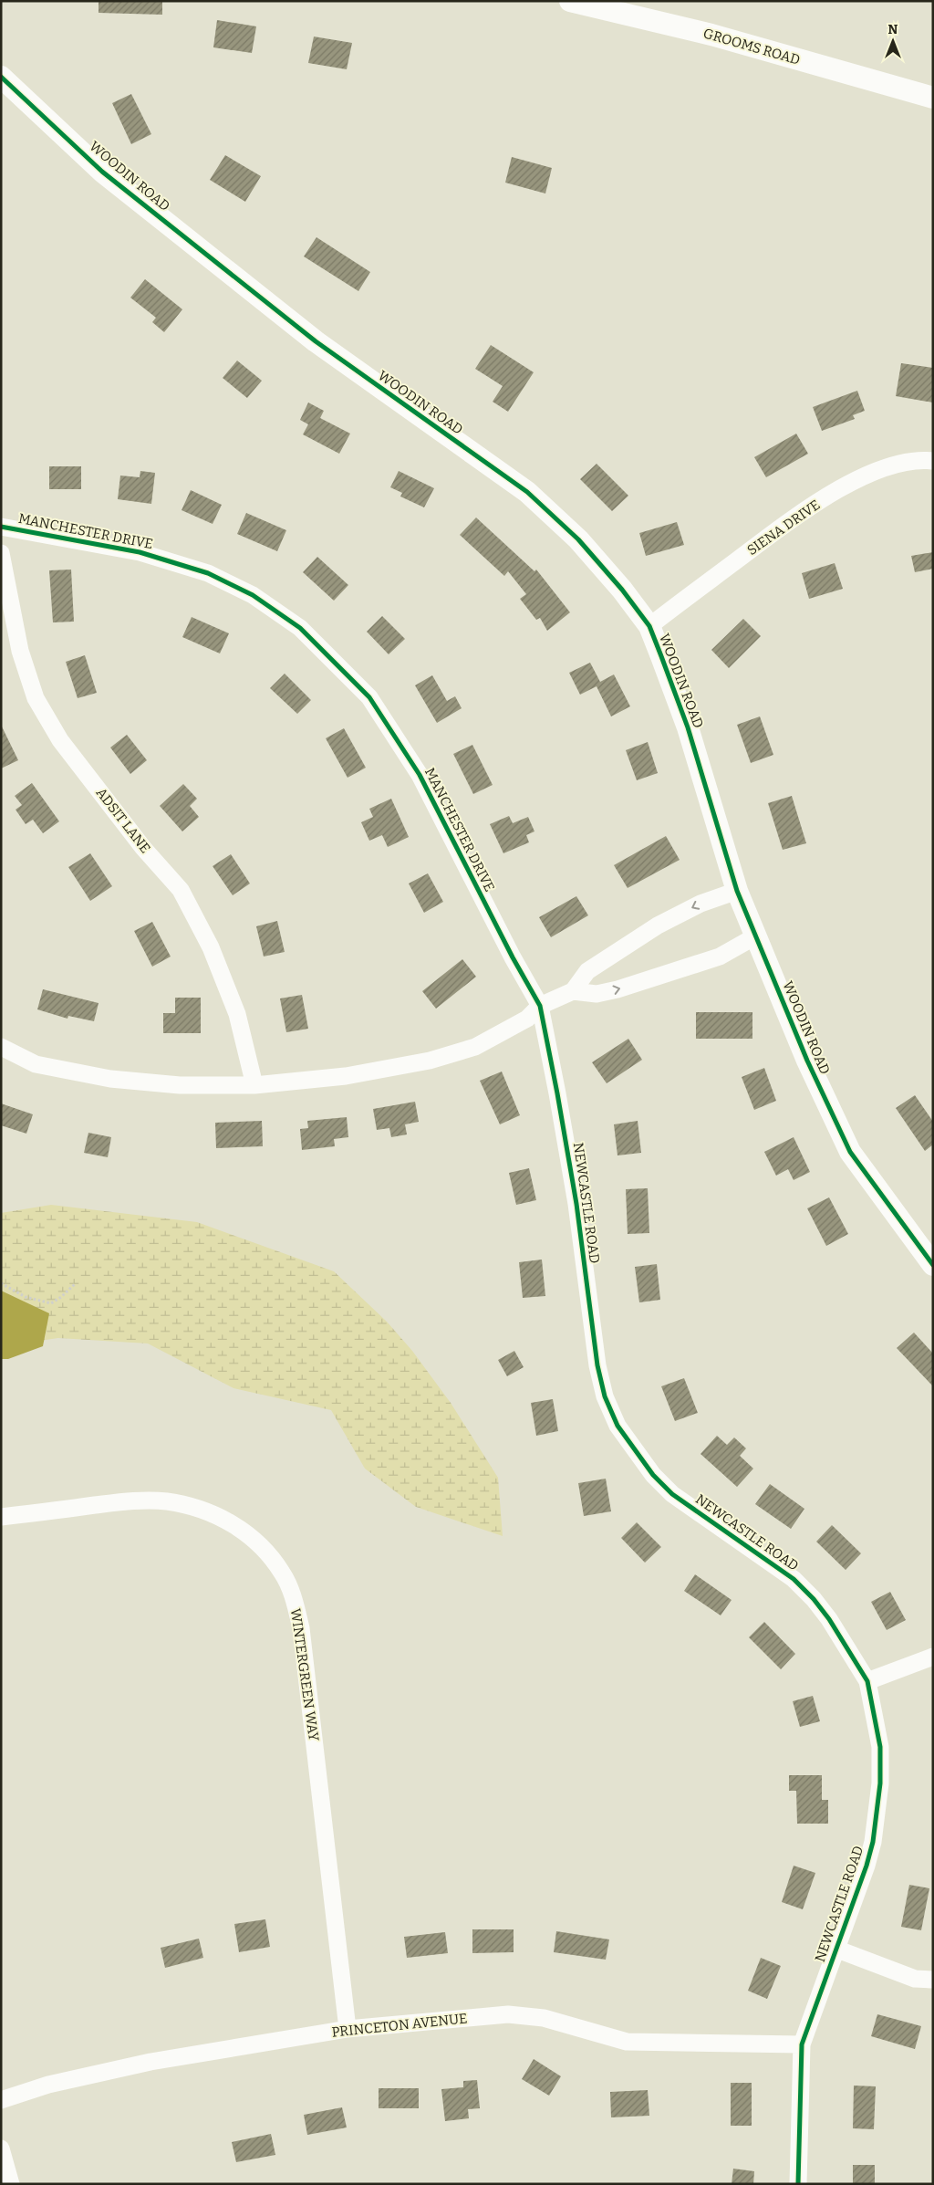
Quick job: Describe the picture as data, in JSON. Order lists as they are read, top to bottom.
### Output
{
  "streets": {
    "street": [
      "GROOMS ROAD",
      "WOODIN ROAD",
      "SIENA DRIVE",
      "MANCHESTER DRIVE",
      "ADSIT LANE",
      "NEWCASTLE ROAD",
      "WINTERGREEN WAY",
      "PRINCETON AVENUE"
    ]
  },
  "crossings": [
    ["WOODIN ROAD", "SIENA DRIVE"],
    ["MANCHESTER DRIVE", "NEWCASTLE ROAD"],
    ["NEWCASTLE ROAD", "PRINCETON AVENUE"],
    ["WINTERGREEN WAY", "PRINCETON AVENUE"]
  ],
  "north": "top"
}
